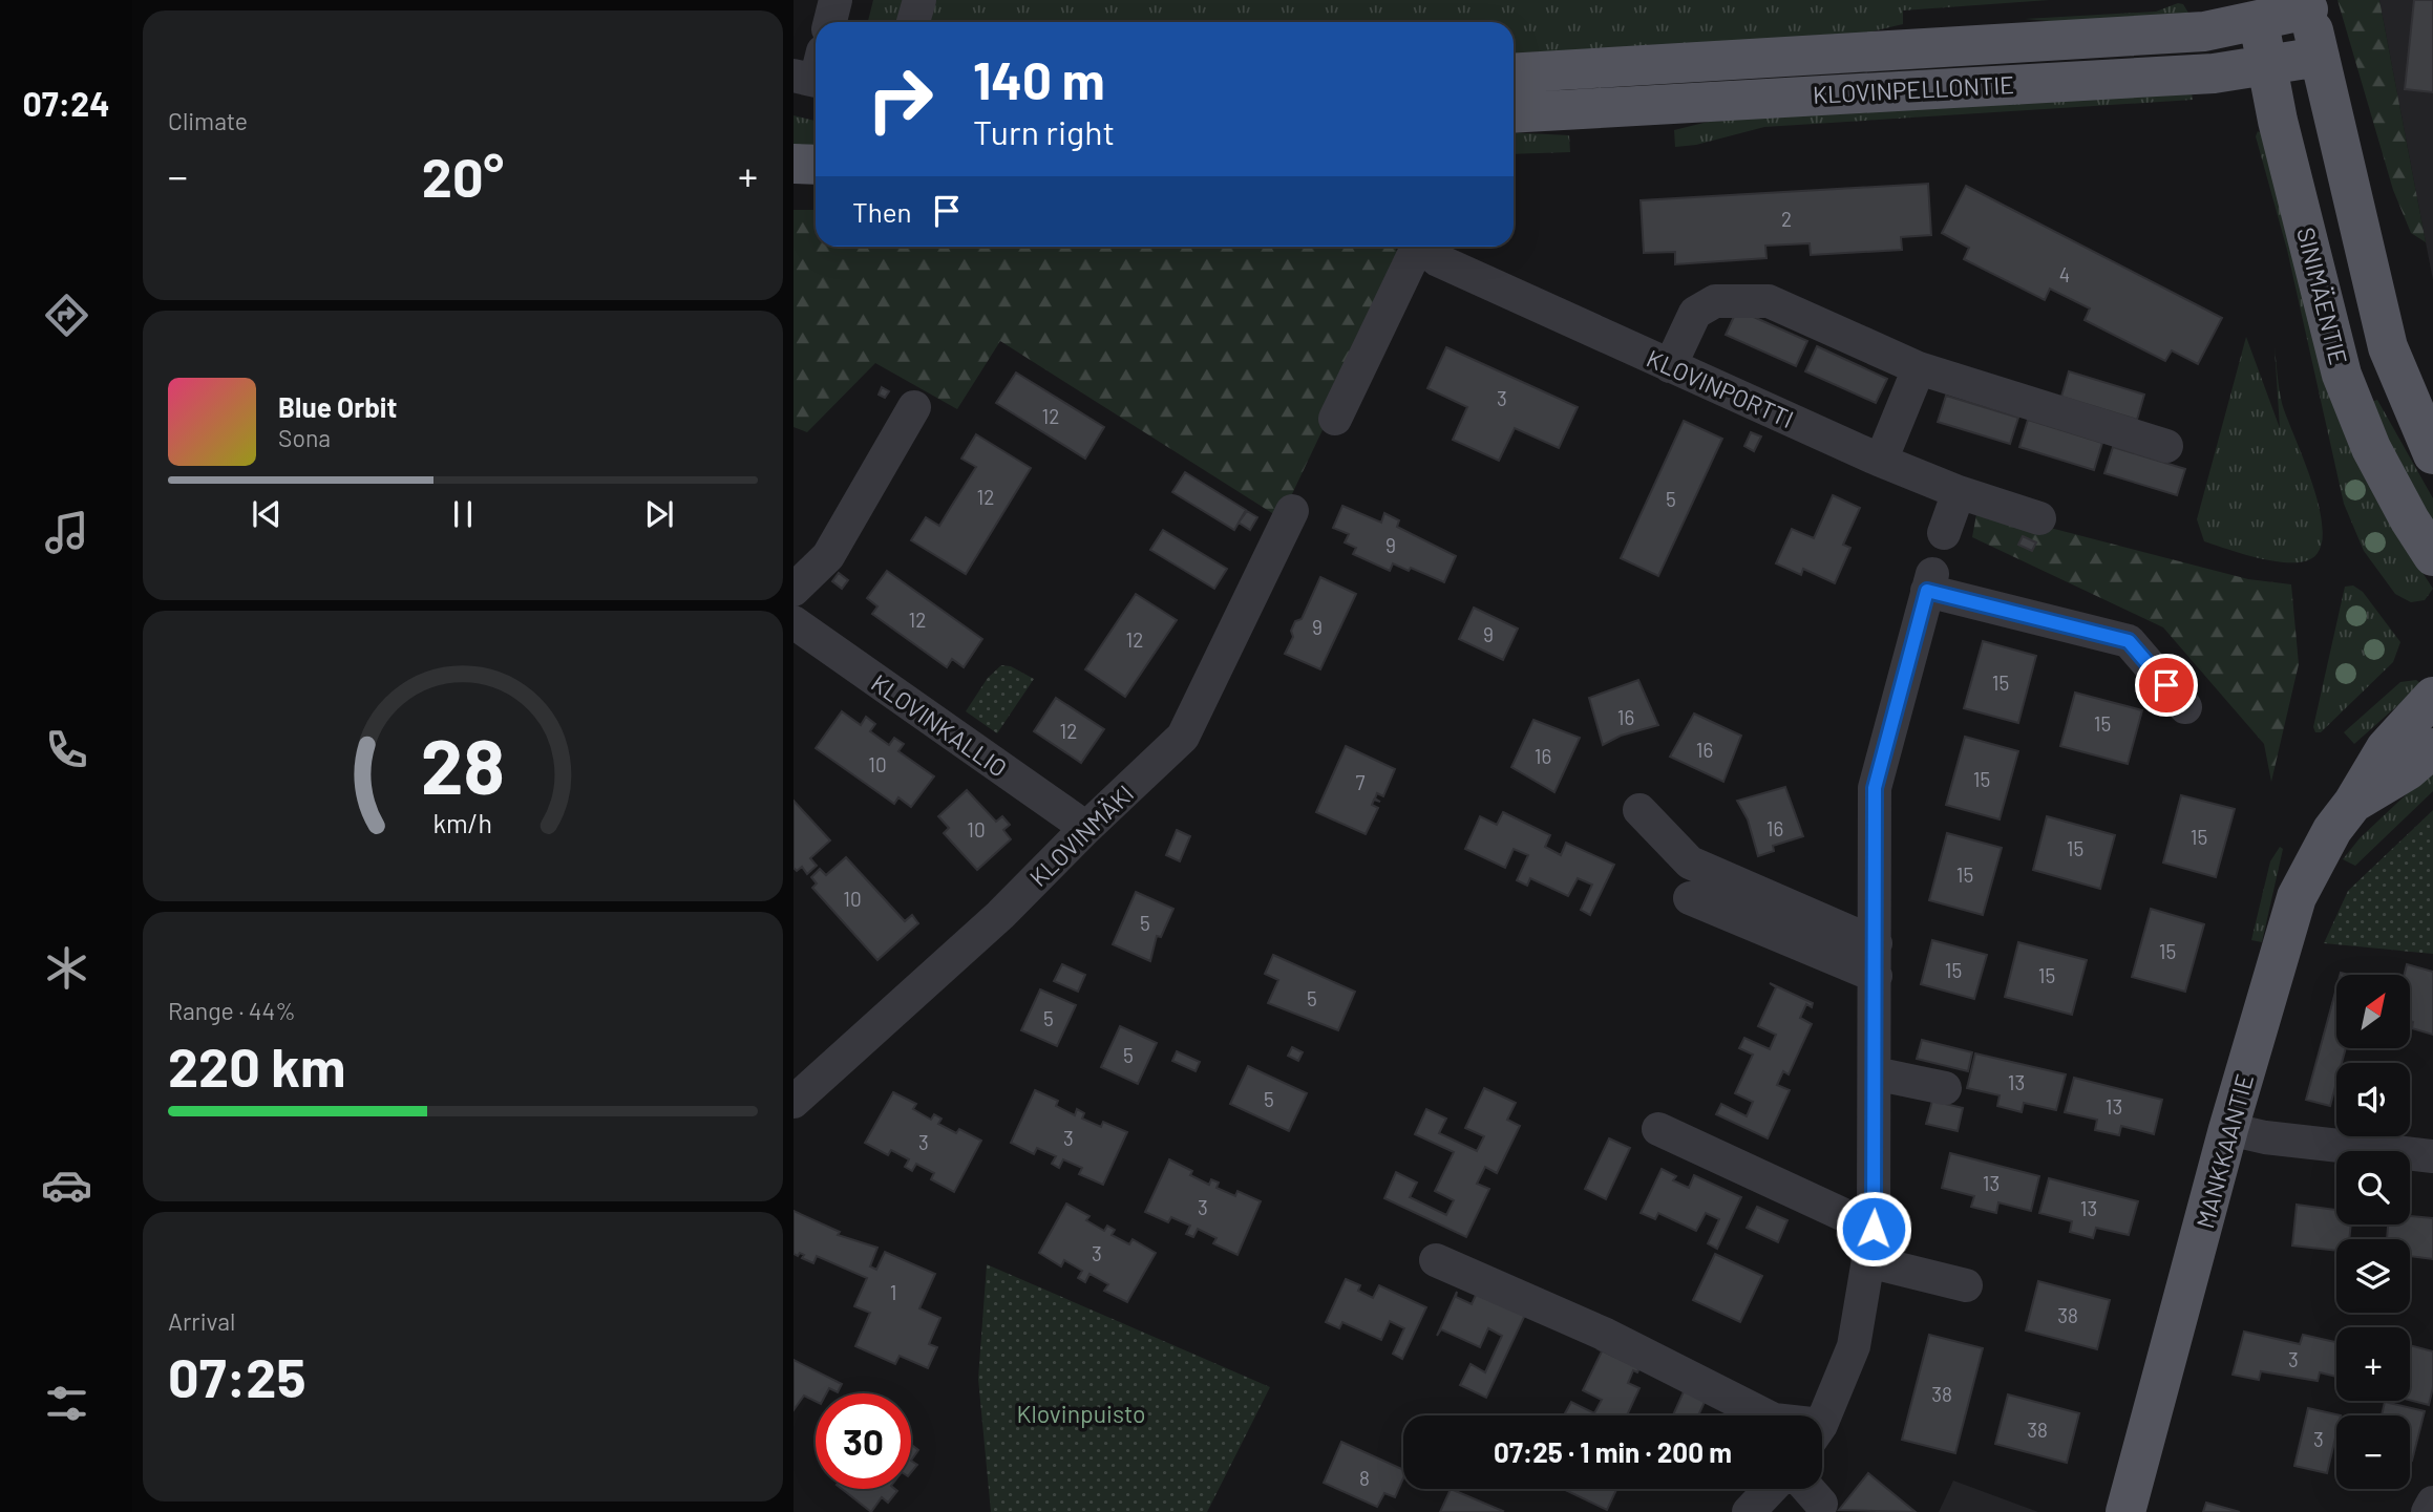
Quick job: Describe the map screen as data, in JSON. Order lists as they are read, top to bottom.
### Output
{
  "streets": {
    "main road": ["KLOVINPELLONTIE", "SINIMÄENTIE", "MANKKAANTIE"],
    "street": ["KLOVINPORTTI", "KLOVINKALLIO", "KLOVINMÄKI"]
  },
  "crossings": [
    ["KLOVINPELLONTIE", "SINIMÄENTIE"],
    ["KLOVINKALLIO", "KLOVINMÄKI"]
  ],
  "parks": ["Klovinpuisto"],
  "house_numbers": [
    "2",
    "4",
    "3",
    "12",
    "12",
    "5",
    "9",
    "12",
    "9",
    "9",
    "12",
    "15",
    "16",
    "15",
    "12",
    "16",
    "16",
    "10",
    "15",
    "7",
    "16",
    "10",
    "15",
    "15",
    "15",
    "10",
    "5",
    "15",
    "15",
    "15",
    "5",
    "5",
    "5",
    "13",
    "5",
    "13",
    "3",
    "3",
    "13",
    "3",
    "13",
    "3",
    "1",
    "38",
    "3",
    "38",
    "38",
    "3",
    "8"
  ],
  "north": "top right",
  "page": {
    "tabs": "07:24",
    "tile": [
      "Climate",
      ["Range · 44%", "220 km"],
      ["Arrival", "07:25"]
    ],
    "turn": ["140 m", "Turn right"],
    "heat": ["−", "20°", "+"],
    "then": "Then",
    "song": ["Blue Orbit", "Sona"],
    "map_buttons": ["+", "−"],
    "limit": "30",
    "trip": "07:25 · 1 min · 200 m",
    "gauge": ["28", "km/h"]
  }
}
